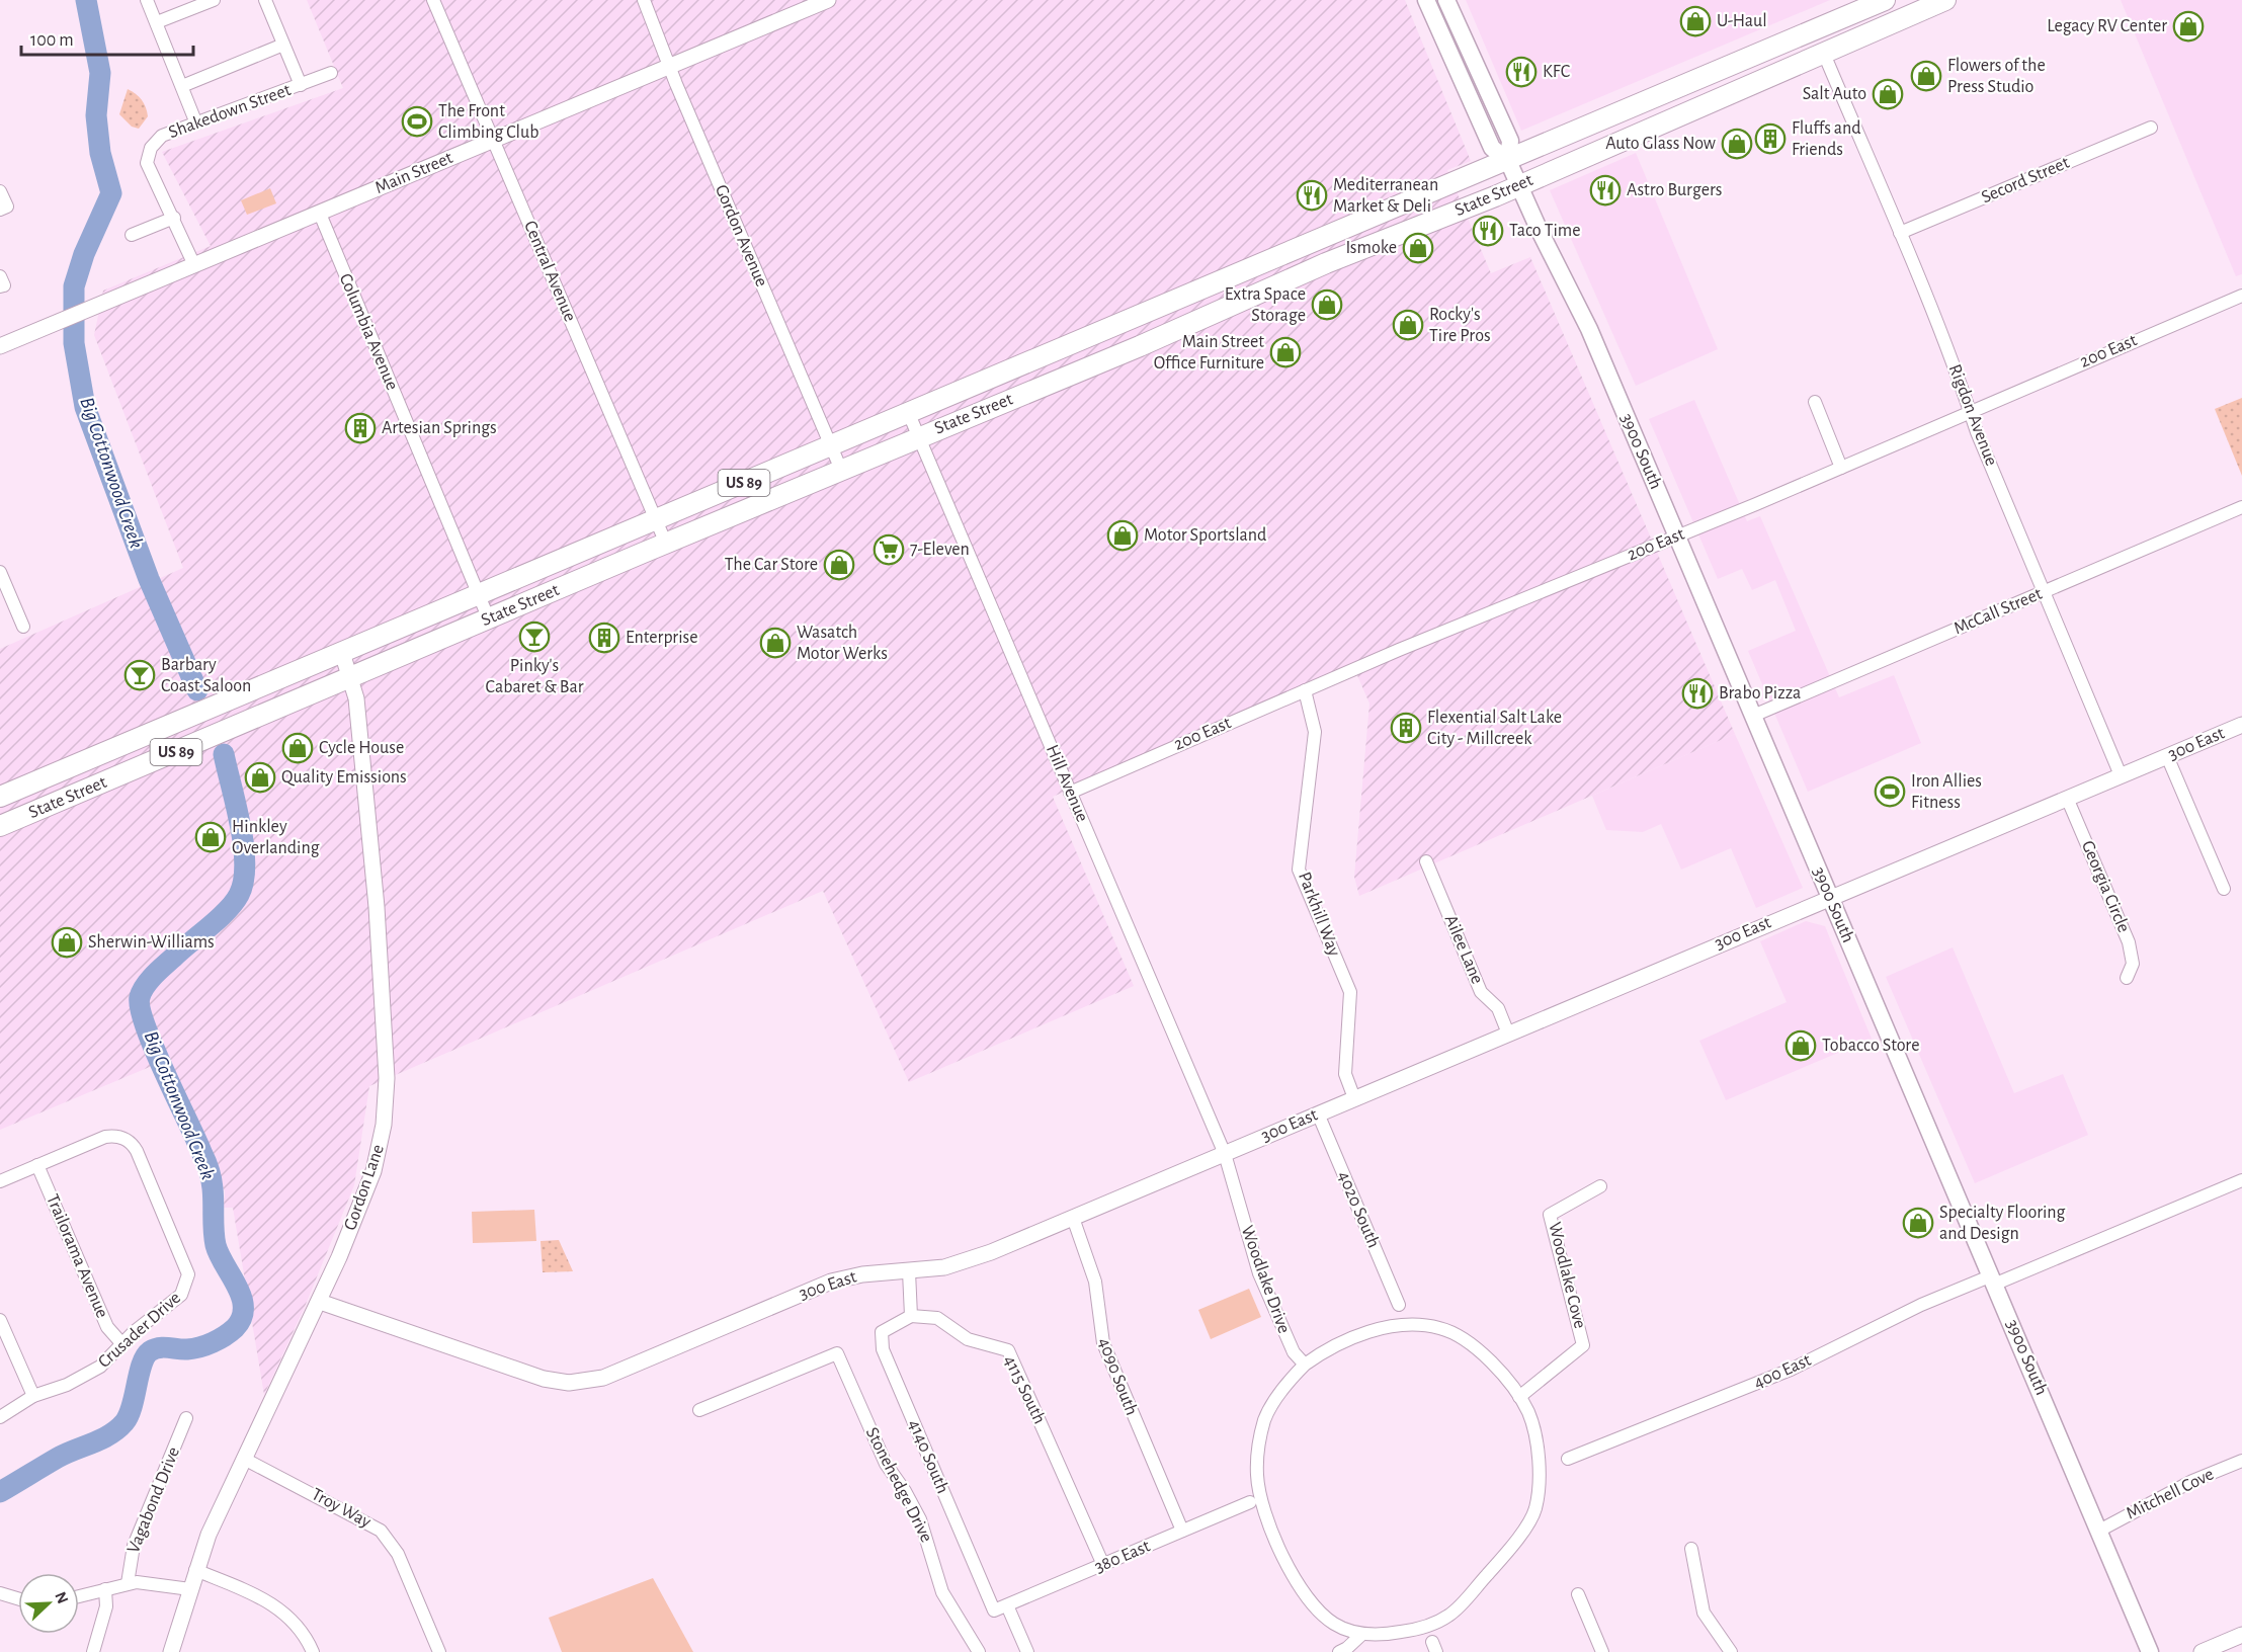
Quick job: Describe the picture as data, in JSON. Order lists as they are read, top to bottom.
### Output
{
  "streets": {
    "main road": ["State Street", "3900 South", "US 89"],
    "street": [
      "Shakedown Street",
      "Main Street",
      "Secord Street",
      "Gordon Avenue",
      "Central Avenue",
      "Columbia Avenue",
      "200 East",
      "Rigdon Avenue",
      "McCall Street",
      "300 East",
      "Hill Avenue",
      "Georgia Circle",
      "Parkhill Way",
      "Ailee Lane",
      "Gordon Lane",
      "4020 South",
      "Trailorama Avenue",
      "Woodlake Cove",
      "Woodlake Drive",
      "Crusader Drive",
      "400 East",
      "4090 South",
      "4115 South",
      "4140 South",
      "Stonehedge Drive",
      "Mitchell Cove",
      "Vagabond Drive",
      "Troy Way",
      "380 East"
    ]
  },
  "crossings": [
    ["Shakedown Street", "Main Street"],
    ["Main Street", "Gordon Avenue"],
    ["Main Street", "Central Avenue"],
    ["Main Street", "Columbia Avenue"],
    ["Secord Street", "Rigdon Avenue"],
    ["State Street", "Gordon Avenue"],
    ["State Street", "Central Avenue"],
    ["State Street", "Columbia Avenue"],
    ["State Street", "Rigdon Avenue"],
    ["State Street", "3900 South"],
    ["State Street", "Hill Avenue"],
    ["State Street", "Gordon Lane"],
    ["200 East", "Rigdon Avenue"],
    ["200 East", "3900 South"],
    ["200 East", "Hill Avenue"],
    ["200 East", "Parkhill Way"],
    ["Rigdon Avenue", "McCall Street"],
    ["Rigdon Avenue", "300 East"],
    ["3900 South", "McCall Street"],
    ["3900 South", "300 East"],
    ["3900 South", "400 East"],
    ["3900 South", "Mitchell Cove"],
    ["300 East", "Hill Avenue"],
    ["300 East", "Georgia Circle"],
    ["300 East", "Parkhill Way"],
    ["300 East", "Ailee Lane"],
    ["300 East", "Gordon Lane"],
    ["300 East", "4020 South"],
    ["300 East", "Woodlake Drive"],
    ["300 East", "4090 South"],
    ["Hill Avenue", "Woodlake Drive"],
    ["Gordon Lane", "Troy Way"],
    ["Trailorama Avenue", "Crusader Drive"],
    ["4090 South", "380 East"],
    ["4115 South", "4140 South"],
    ["4115 South", "380 East"],
    ["4140 South", "380 East"]
  ],
  "water": ["Big Cottonwood Creek"],
  "places": {
    "shop": [
      "U-Haul",
      "Legacy RV Center",
      "Flowers of the Press Studio",
      "Salt Auto",
      "Auto Glass Now",
      "Ismoke",
      "Extra Space Storage",
      "Rocky's Tire Pros",
      "Main Street Office Furniture",
      "Motor Sportsland",
      "The Car Store",
      "Wasatch Motor Werks",
      "Cycle House",
      "Quality Emissions",
      "Hinkley Overlanding",
      "Sherwin-Williams",
      "Tobacco Store",
      "Specialty Flooring and Design"
    ],
    "restaurant": [
      "KFC",
      "Astro Burgers",
      "Mediterranean Market & Deli",
      "Taco Time",
      "Brabo Pizza"
    ],
    "sports": ["The Front Climbing Club", "Iron Allies Fitness"],
    "building": [
      "Fluffs and Friends",
      "Artesian Springs",
      "Enterprise",
      "Flexential Salt Lake City - Millcreek"
    ],
    "supermarket": ["7-Eleven"],
    "bar": ["Pinky's Cabaret & Bar", "Barbary Coast Saloon"]
  },
  "scale_bar": "100 m",
  "north": "top right"
}
